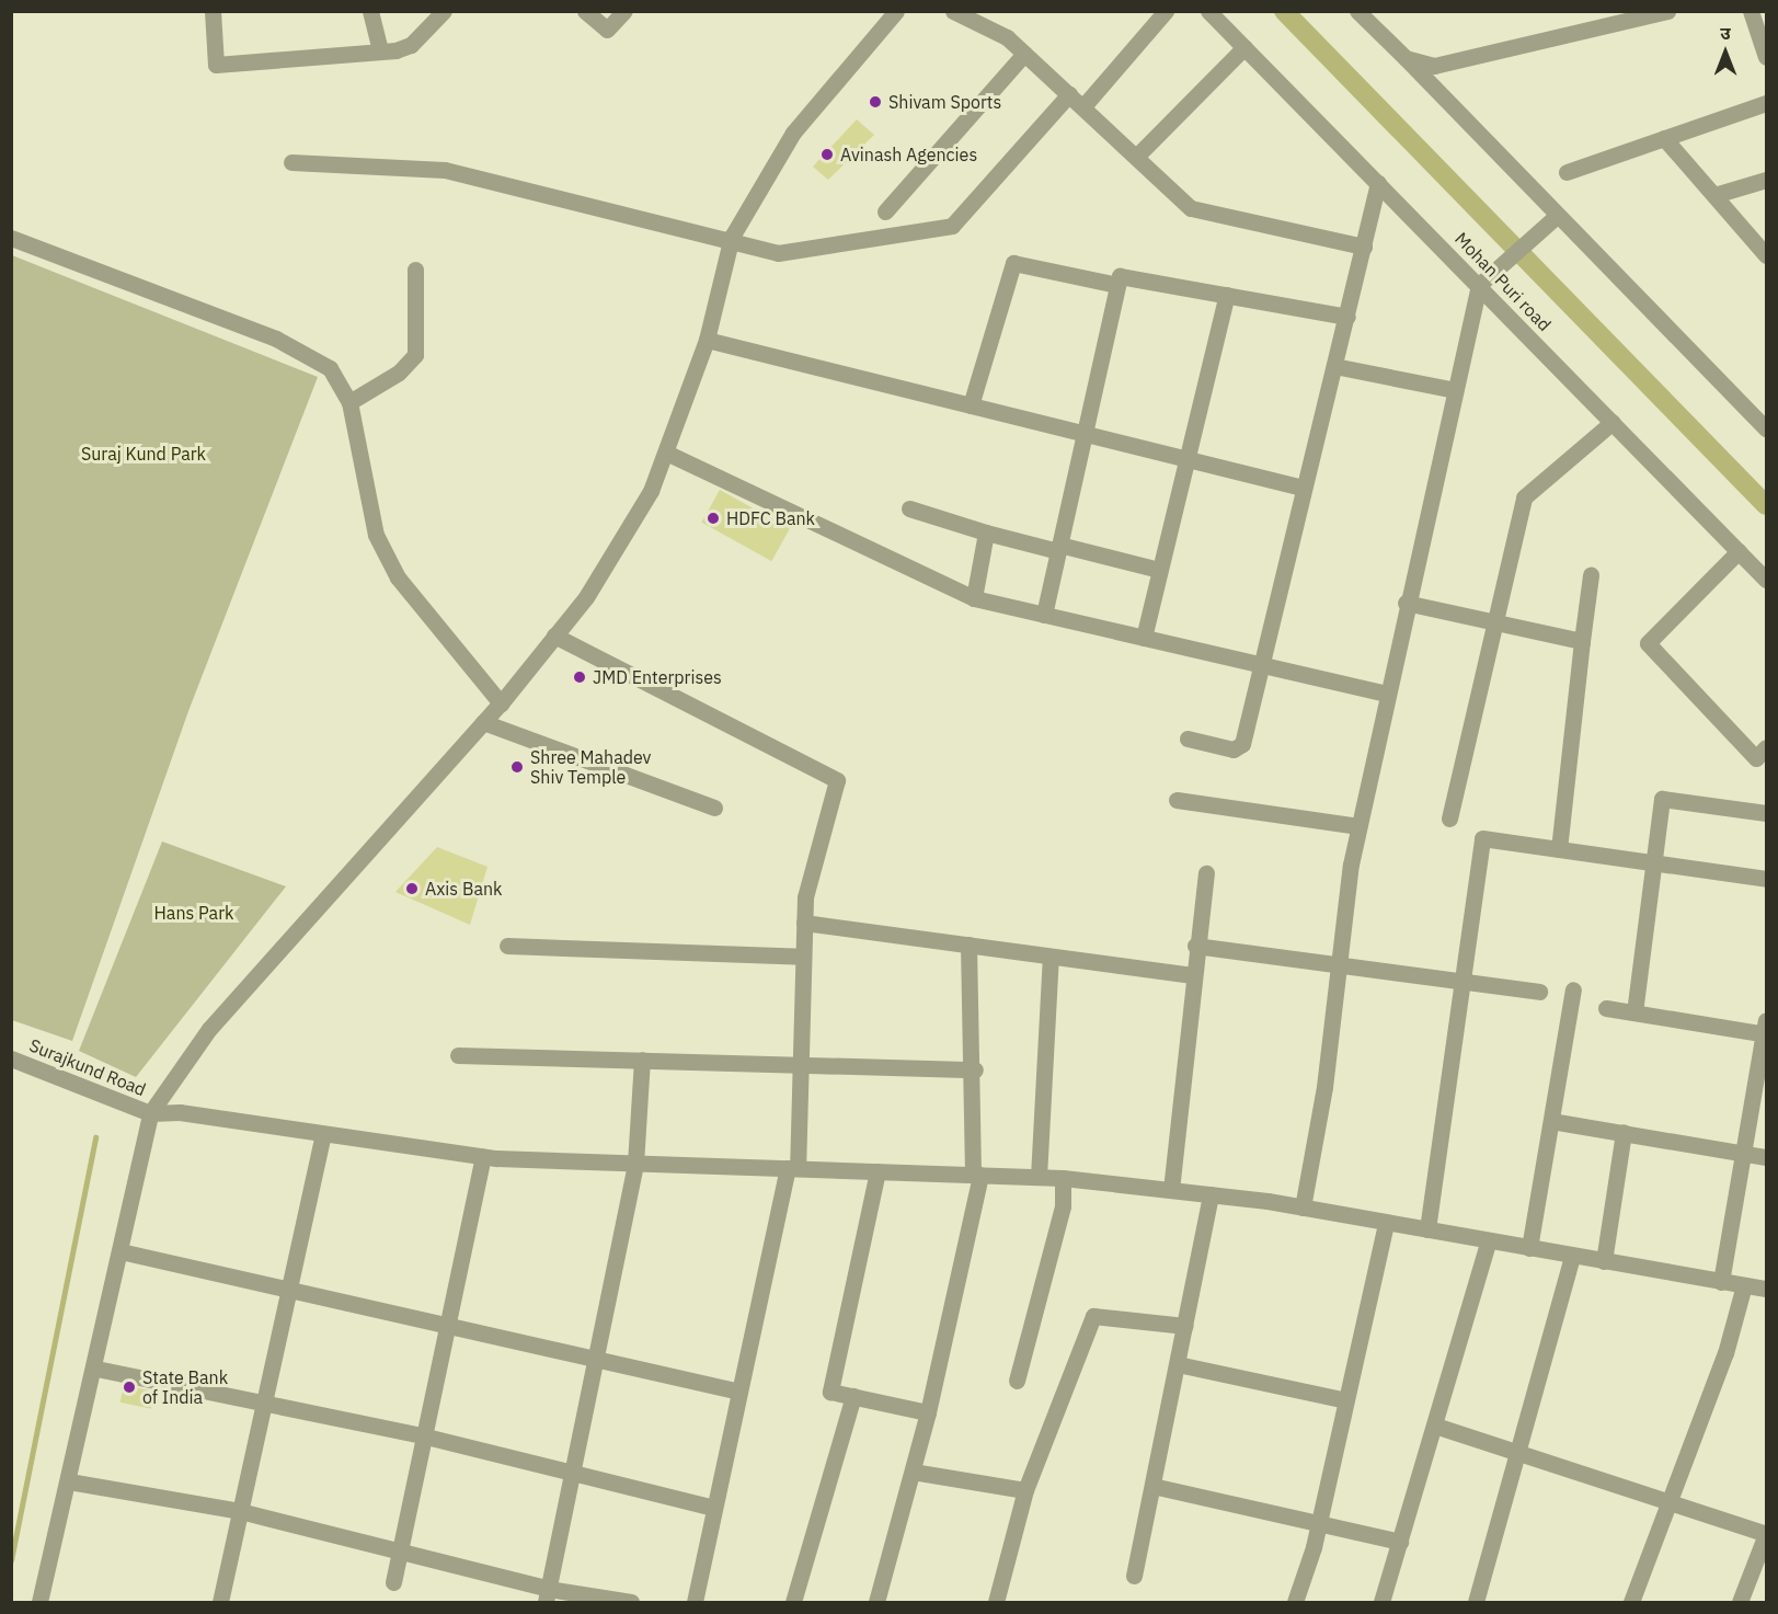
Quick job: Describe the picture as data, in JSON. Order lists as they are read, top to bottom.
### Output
{
  "streets": {
    "street": ["Mohan Puri road", "Surajkund Road"]
  },
  "parks": ["Suraj Kund Park", "Hans Park"],
  "places": [
    "Shivam Sports",
    "Avinash Agencies",
    "HDFC Bank",
    "JMD Enterprises",
    "Shree Mahadev Shiv Temple",
    "Axis Bank",
    "State Bank of India"
  ],
  "north": "top"
}
